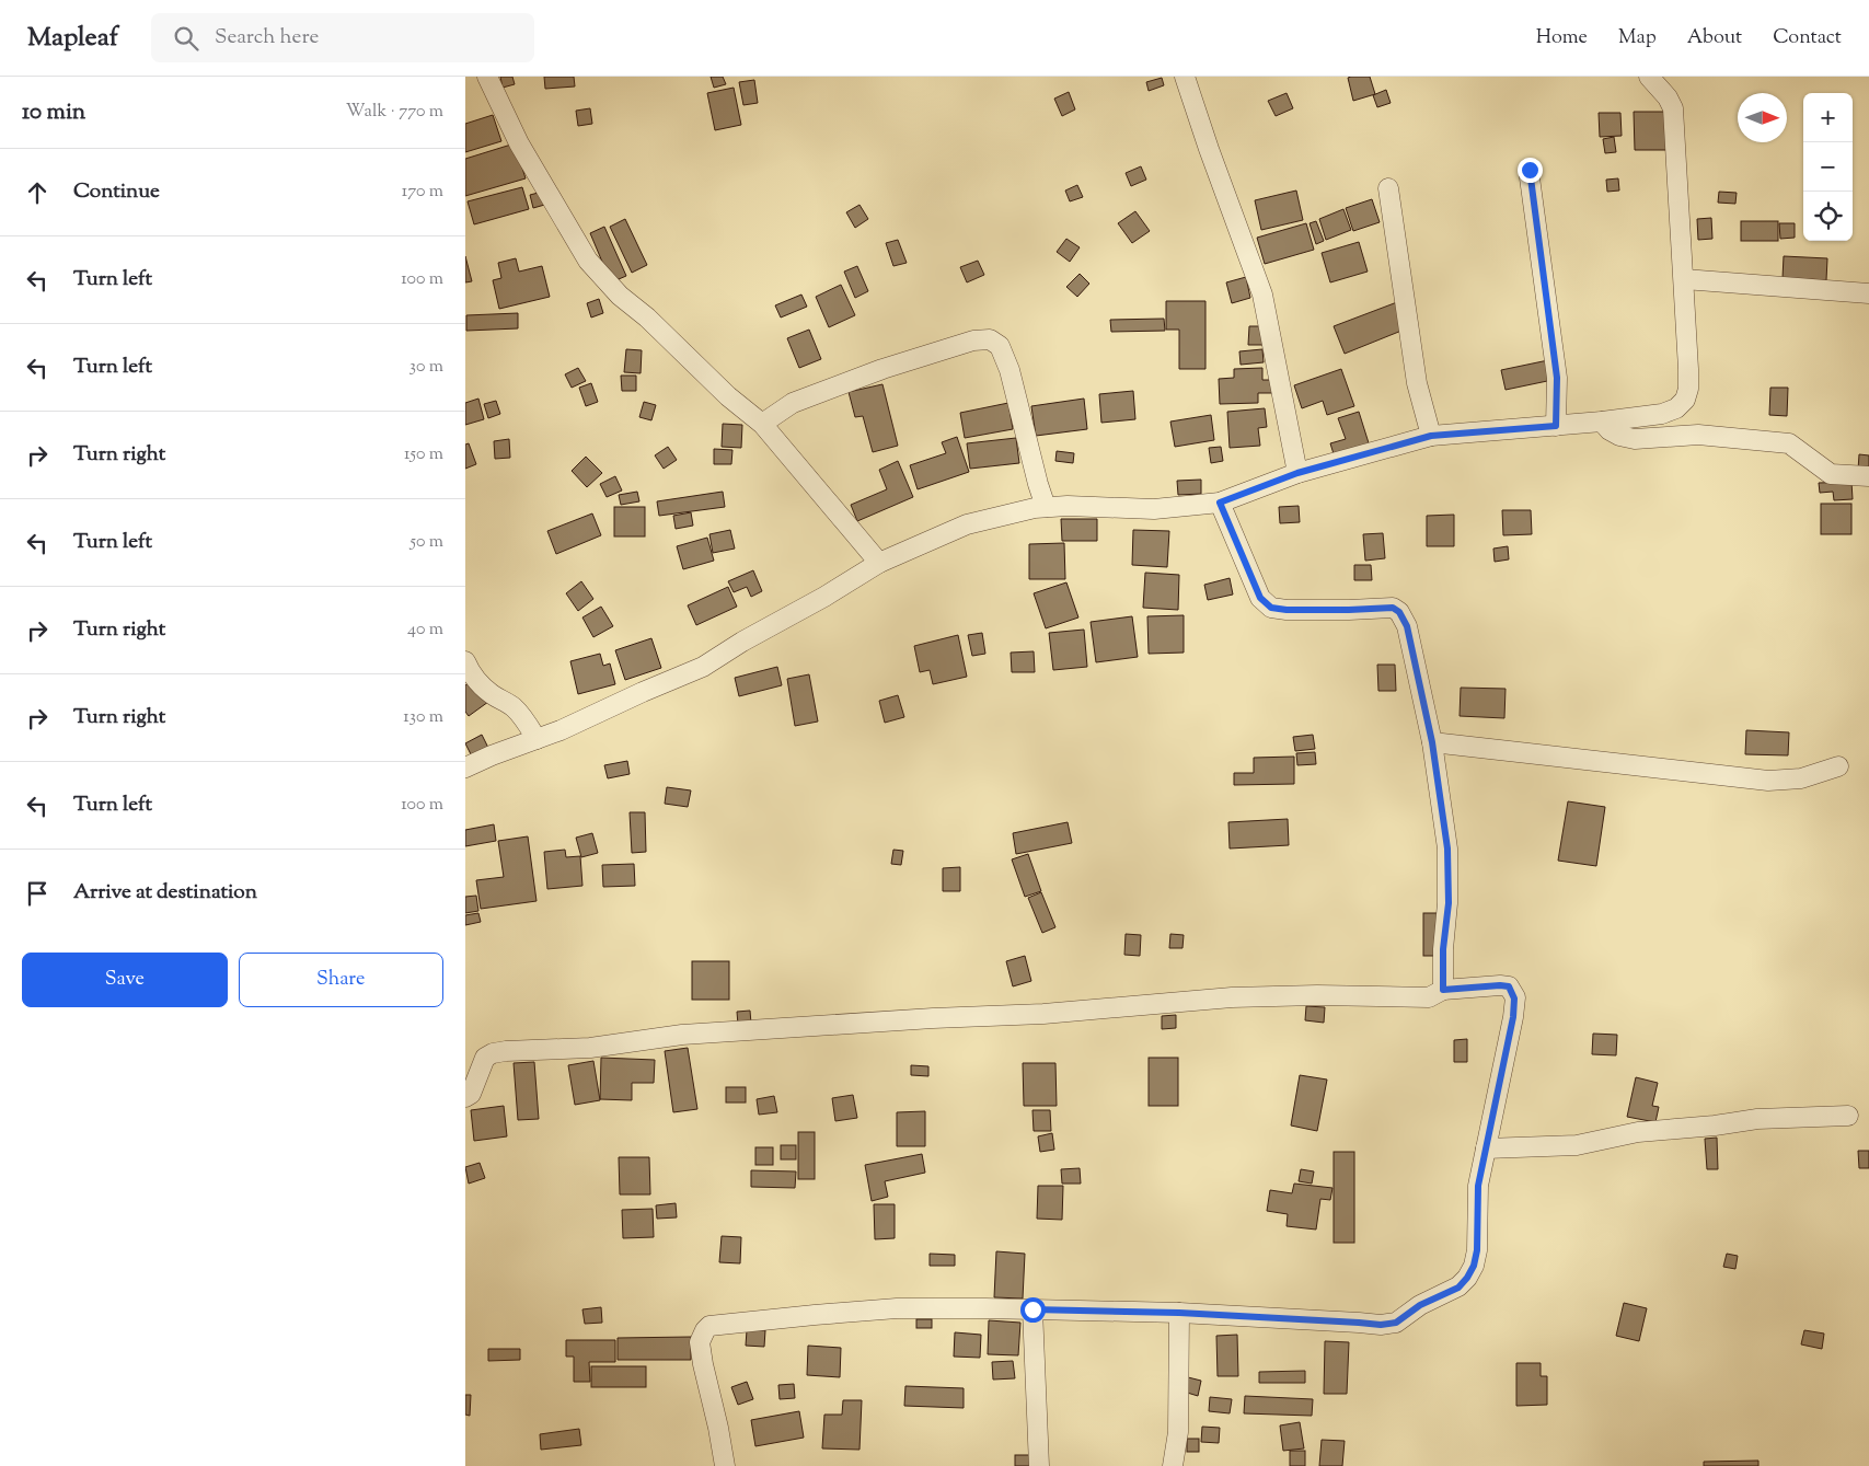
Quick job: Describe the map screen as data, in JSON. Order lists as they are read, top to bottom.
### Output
{
  "north": "right",
  "page": {
    "header": "Mapleaf",
    "search": "Search here",
    "nav": [
      "Home",
      "Map",
      "About",
      "Contact"
    ],
    "heading": ["10 min", "Walk · 770 m"],
    "map_buttons": ["+", "−"],
    "list": [
      ["Continue", "170 m"],
      ["Turn left", "100 m"],
      ["Turn left", "30 m"],
      ["Turn right", "150 m"],
      ["Turn left", "50 m"],
      ["Turn right", "40 m"],
      ["Turn right", "130 m"],
      ["Turn left", "100 m"],
      "Arrive at destination"
    ],
    "buttons": ["Save", "Share"]
  }
}
